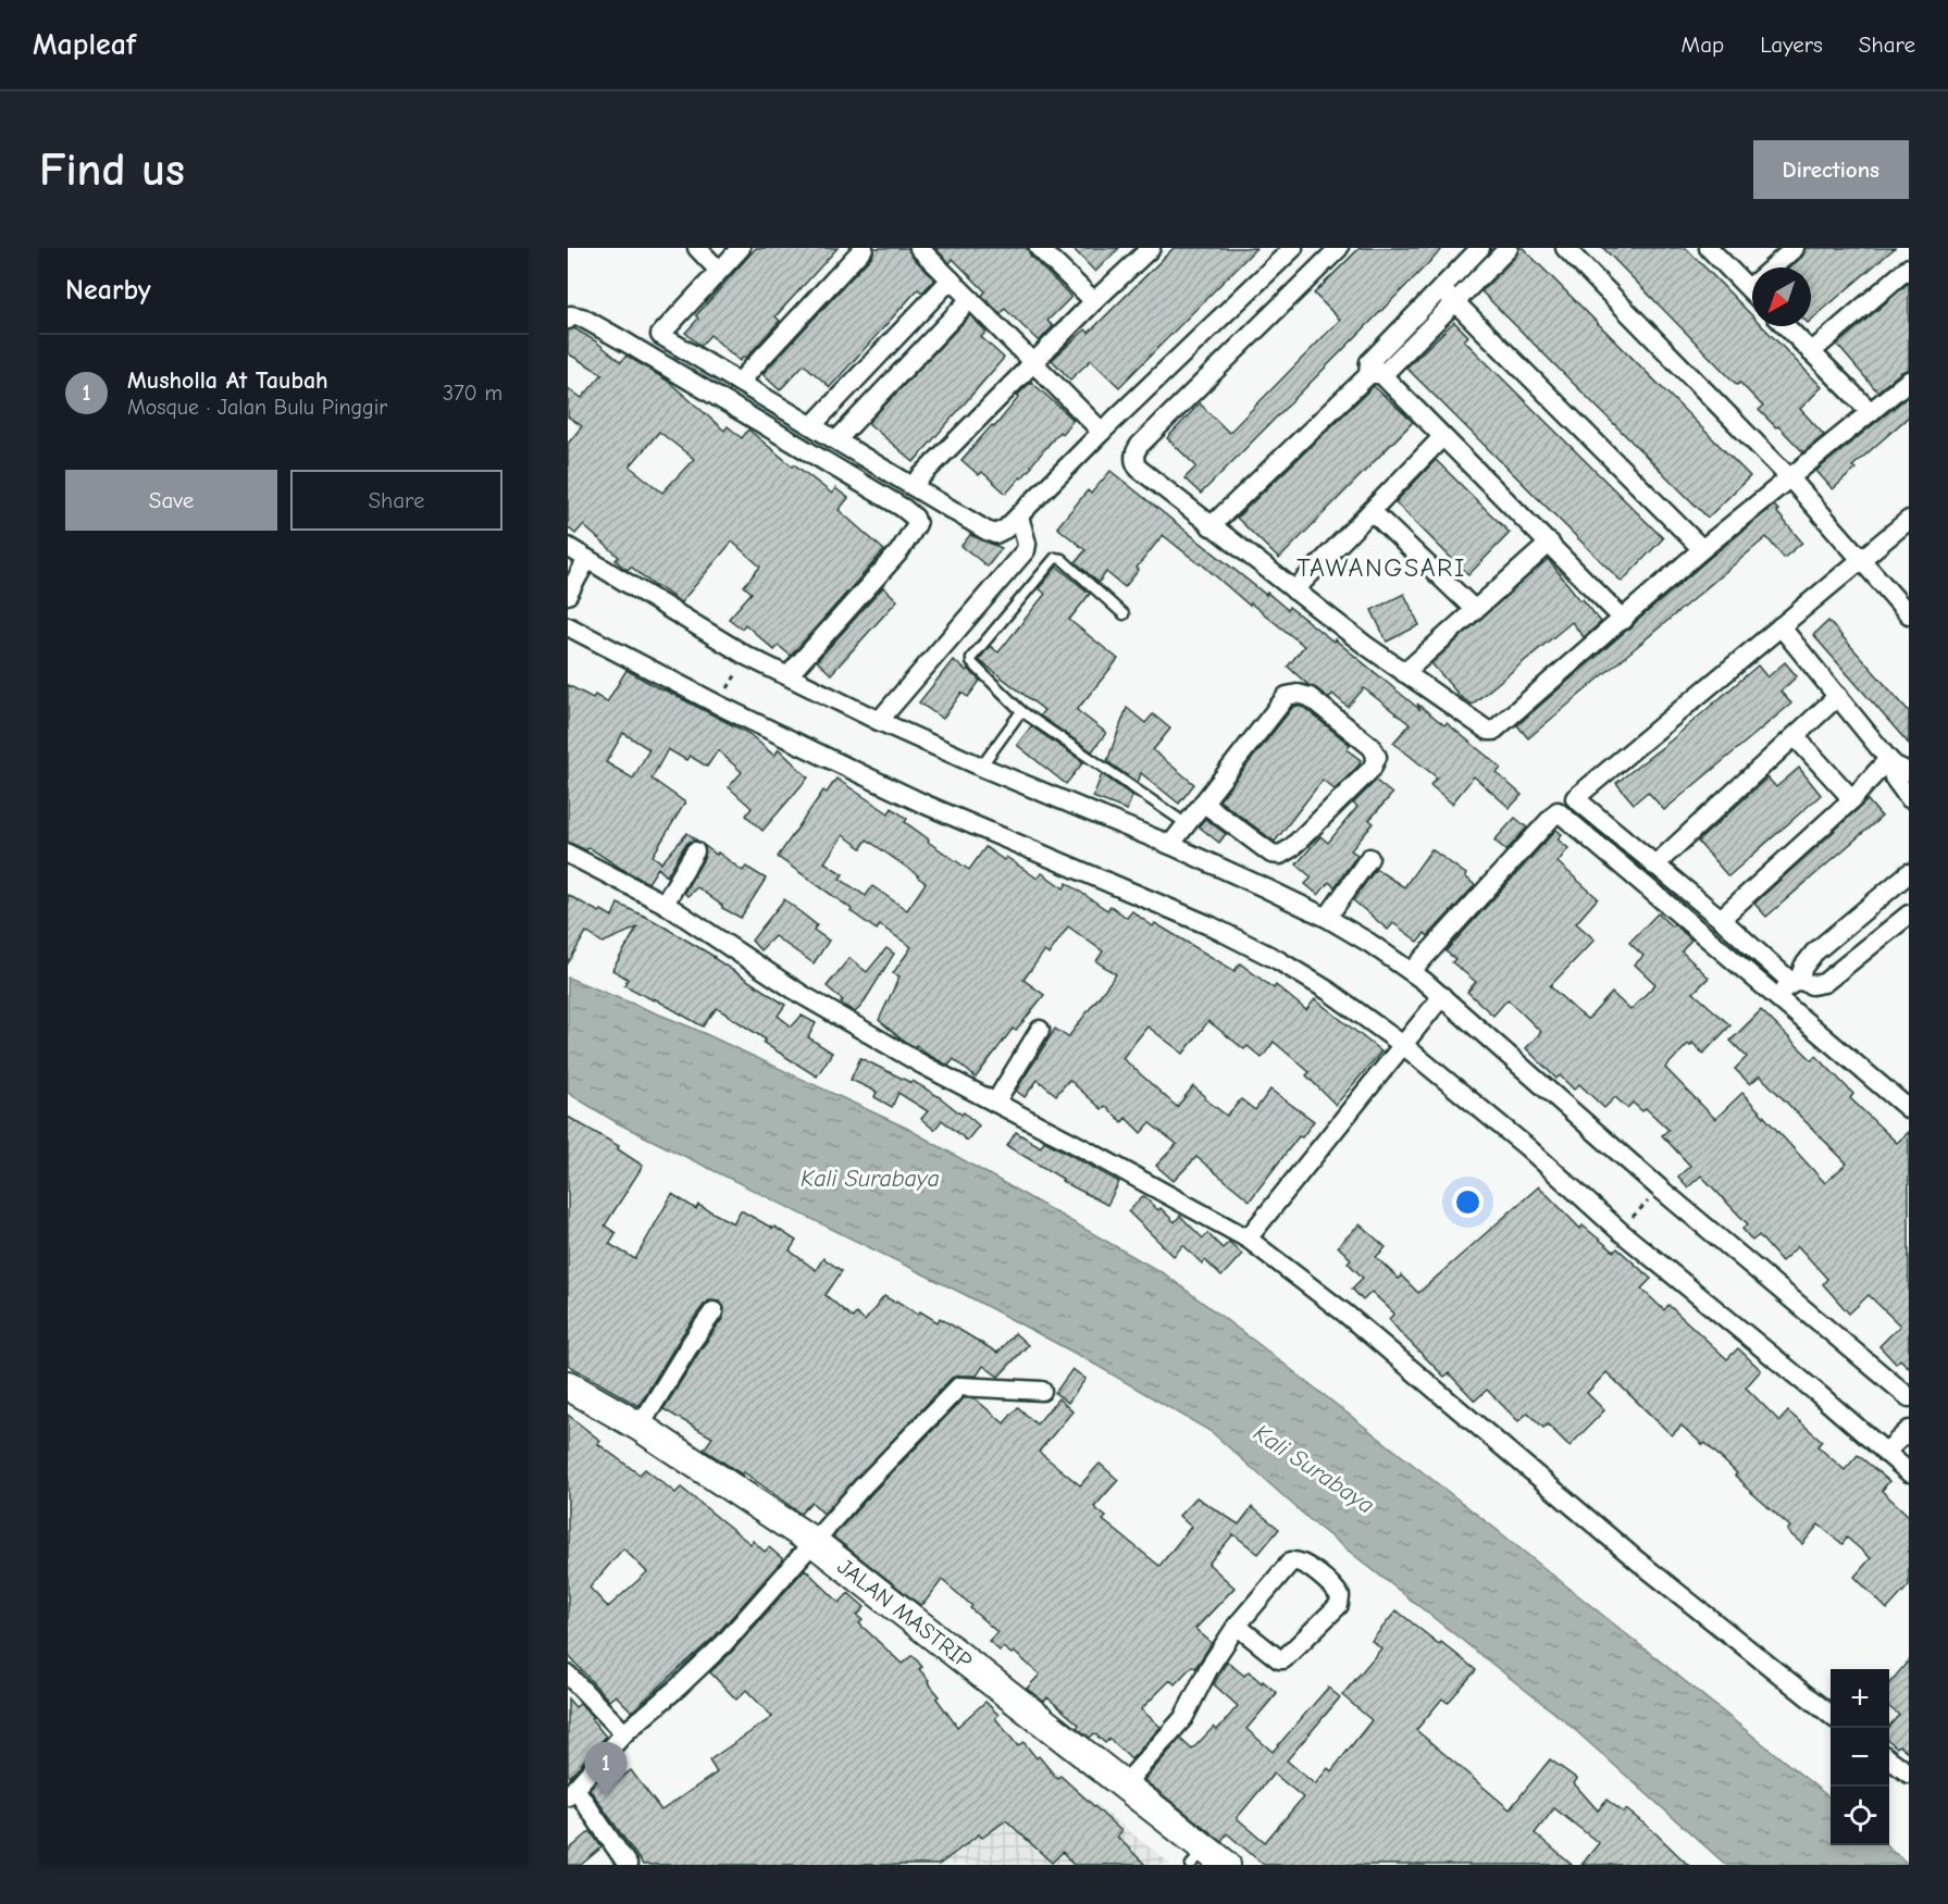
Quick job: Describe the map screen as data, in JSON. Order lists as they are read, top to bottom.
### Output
{
  "streets": {
    "main road": ["JALAN MASTRIP"]
  },
  "districts": ["TAWANGSARI"],
  "water": ["Kali Surabaya"],
  "north": "bottom left",
  "page": {
    "header": "Mapleaf",
    "nav": ["Map", "Layers", "Share"],
    "buttons": [
      "Directions",
      ["Save", "Share"]
    ],
    "title": "Find us",
    "heading": "Nearby",
    "list": [
      {
        "mark": "1",
        "name": "Musholla At Taubah",
        "note": "Mosque · Jalan Bulu Pinggir",
        "value": "370 m"
      }
    ],
    "map_buttons": ["+", "−"],
    "pins": "1"
  }
}
